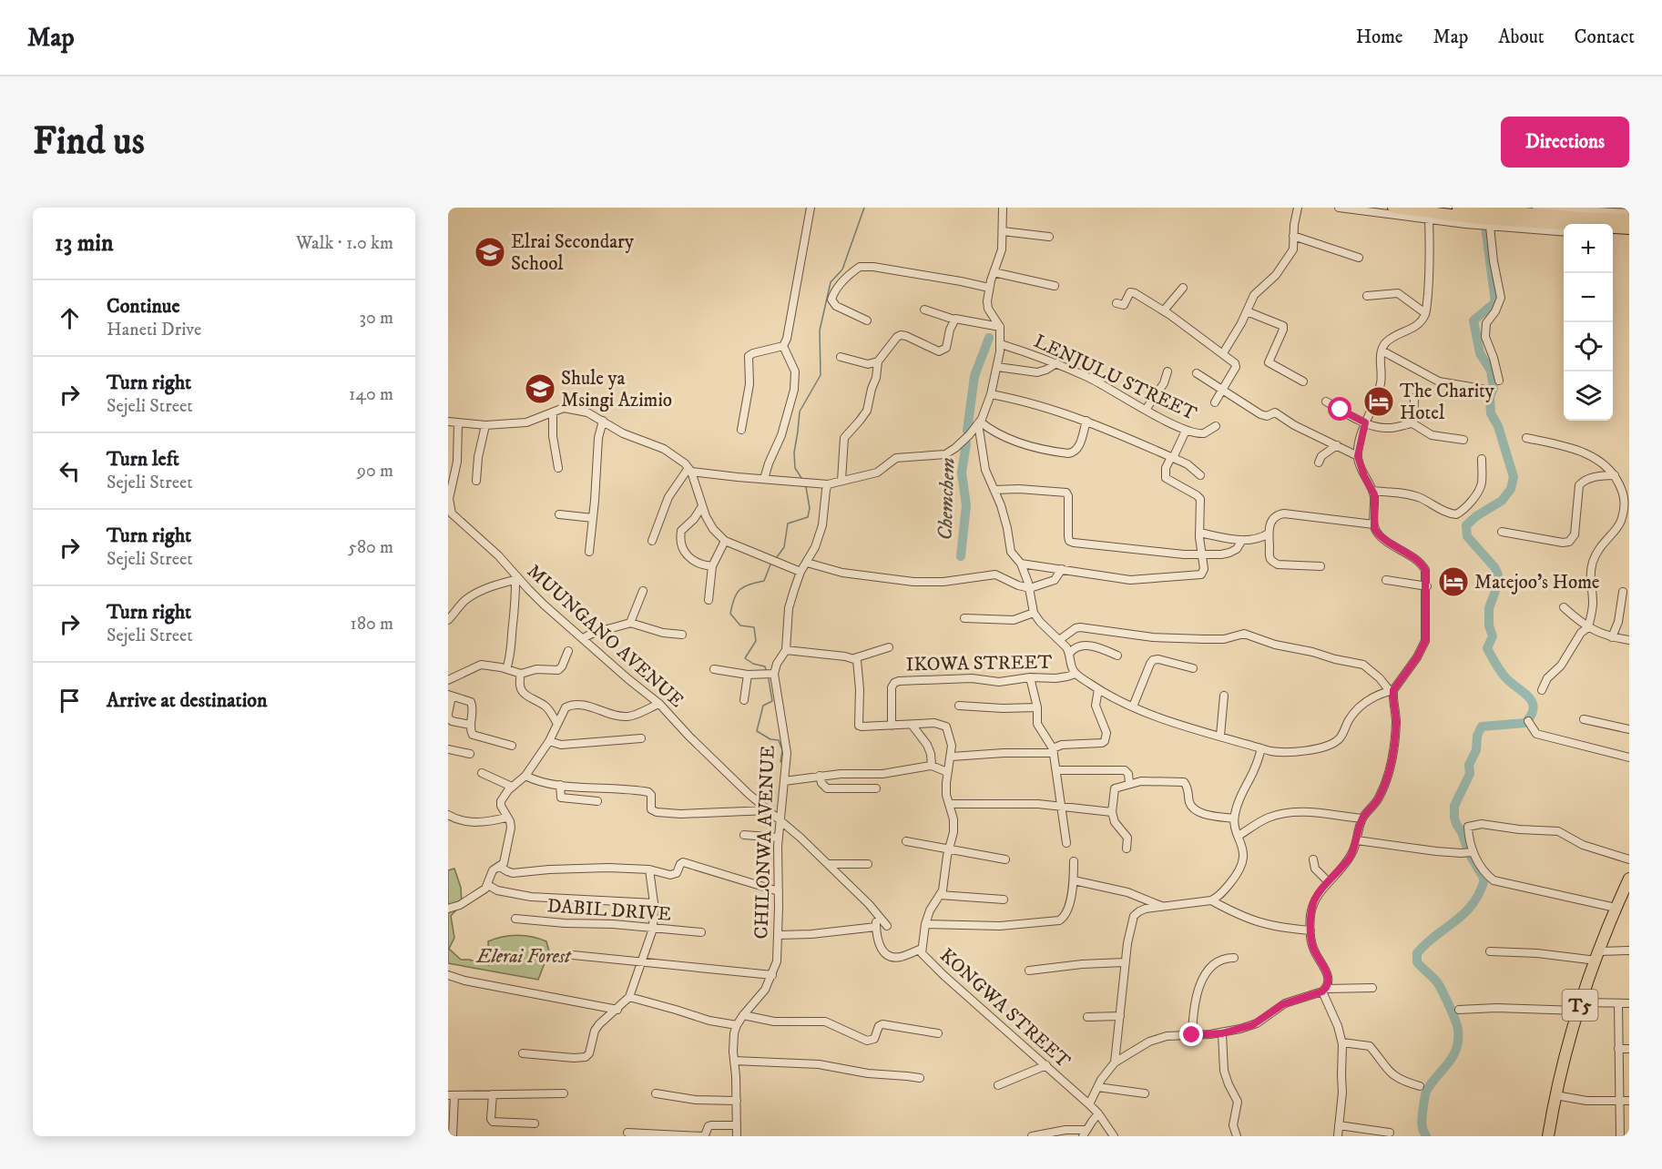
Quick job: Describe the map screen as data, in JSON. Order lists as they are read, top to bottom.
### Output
{
  "streets": {
    "highway": ["T5"],
    "street": [
      "LENJULU STREET",
      "MUUNGANO AVENUE",
      "IKOWA STREET",
      "CHILONWA AVENUE",
      "DABIL DRIVE",
      "KONGWA STREET"
    ]
  },
  "crossings": [
    ["MUUNGANO AVENUE", "CHILONWA AVENUE"],
    ["IKOWA STREET", "KONGWA STREET"]
  ],
  "water": ["Chemchem"],
  "parks": ["Elerai Forest"],
  "places": {
    "school or university": ["Elrai Secondary School", "Shule ya Msingi Azimio"],
    "hotel": ["The Charity Hotel", "Matejoo's Home"]
  },
  "page": {
    "header": "Map",
    "nav": [
      "Home",
      "Map",
      "About",
      "Contact"
    ],
    "buttons": "Directions",
    "title": "Find us",
    "heading": ["13 min", "Walk · 1.0 km"],
    "map_buttons": ["+", "−"],
    "list": [
      ["Continue", "Haneti Drive", "30 m"],
      ["Turn right", "Sejeli Street", "140 m"],
      ["Turn left", "Sejeli Street", "90 m"],
      ["Turn right", "Sejeli Street", "580 m"],
      ["Turn right", "Sejeli Street", "180 m"],
      "Arrive at destination"
    ]
  }
}
